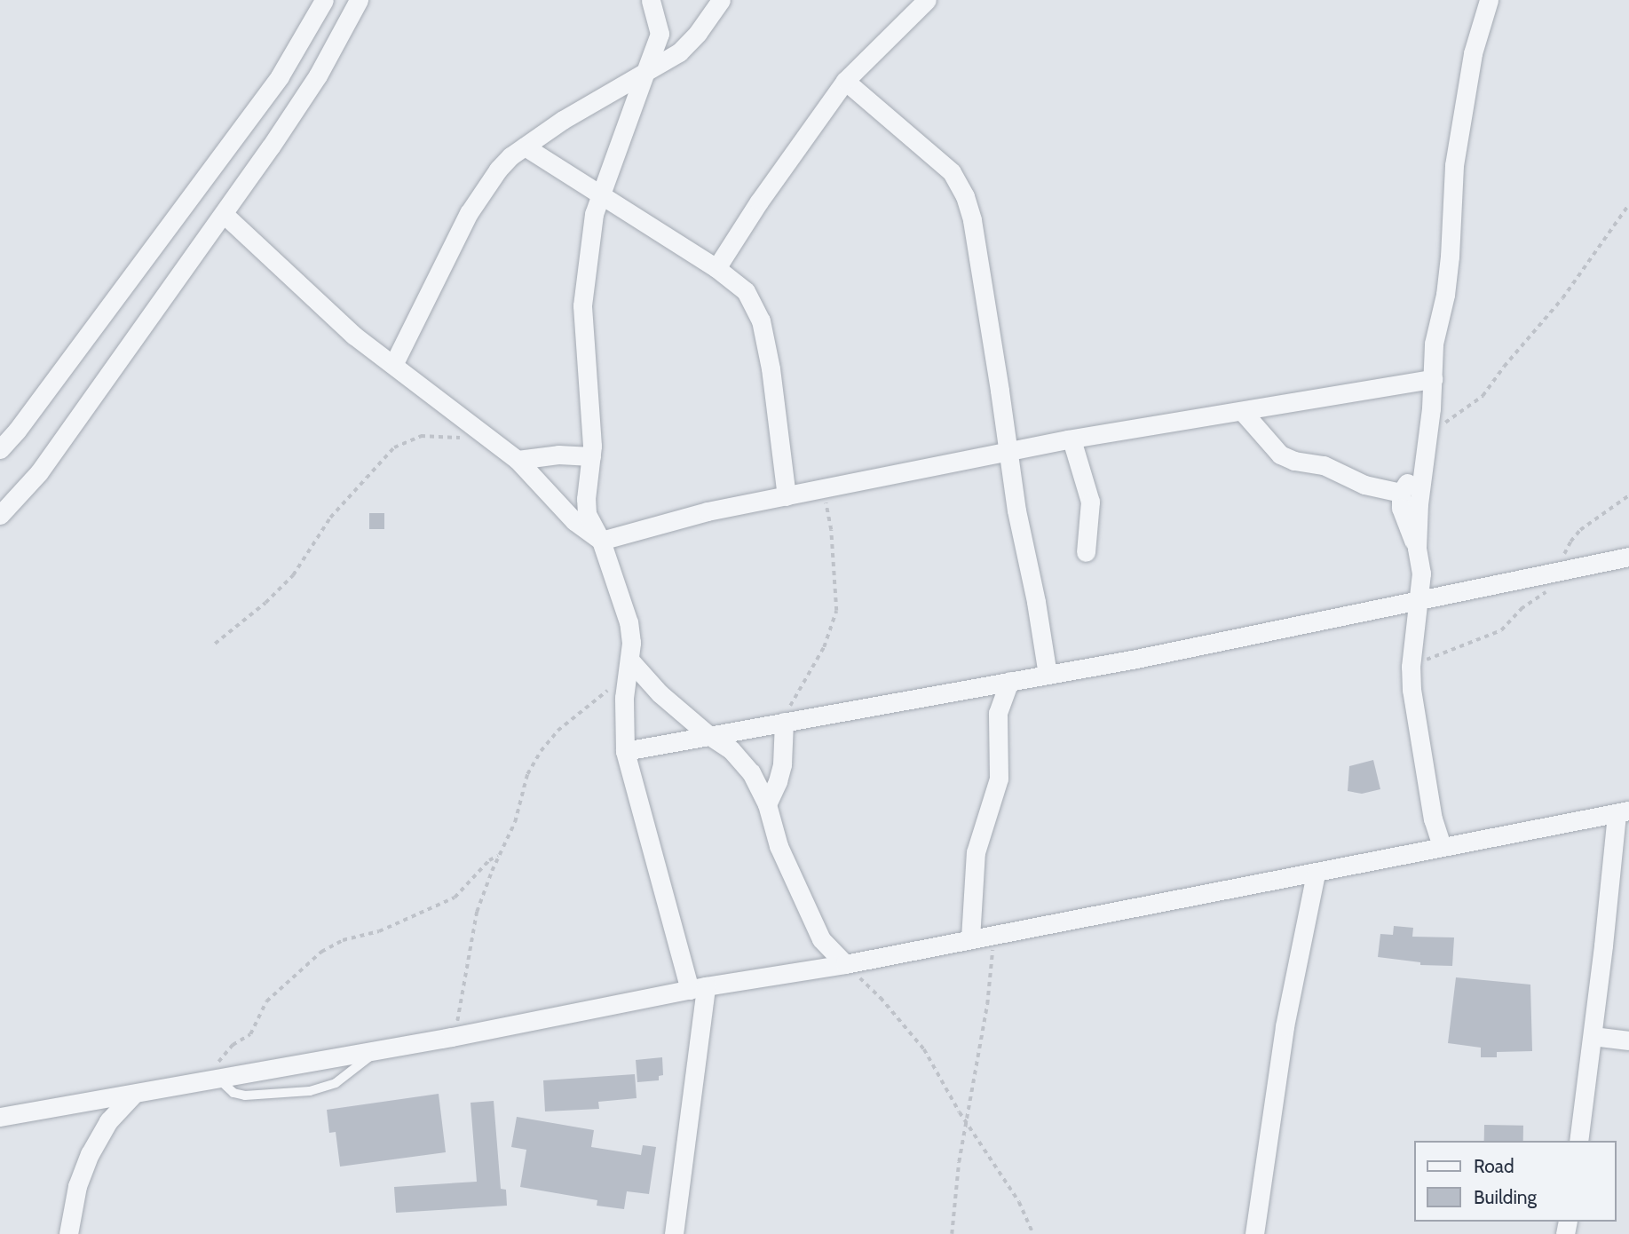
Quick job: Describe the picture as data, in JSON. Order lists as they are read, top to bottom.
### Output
{
  "legend": ["Road", "Building"]
}
